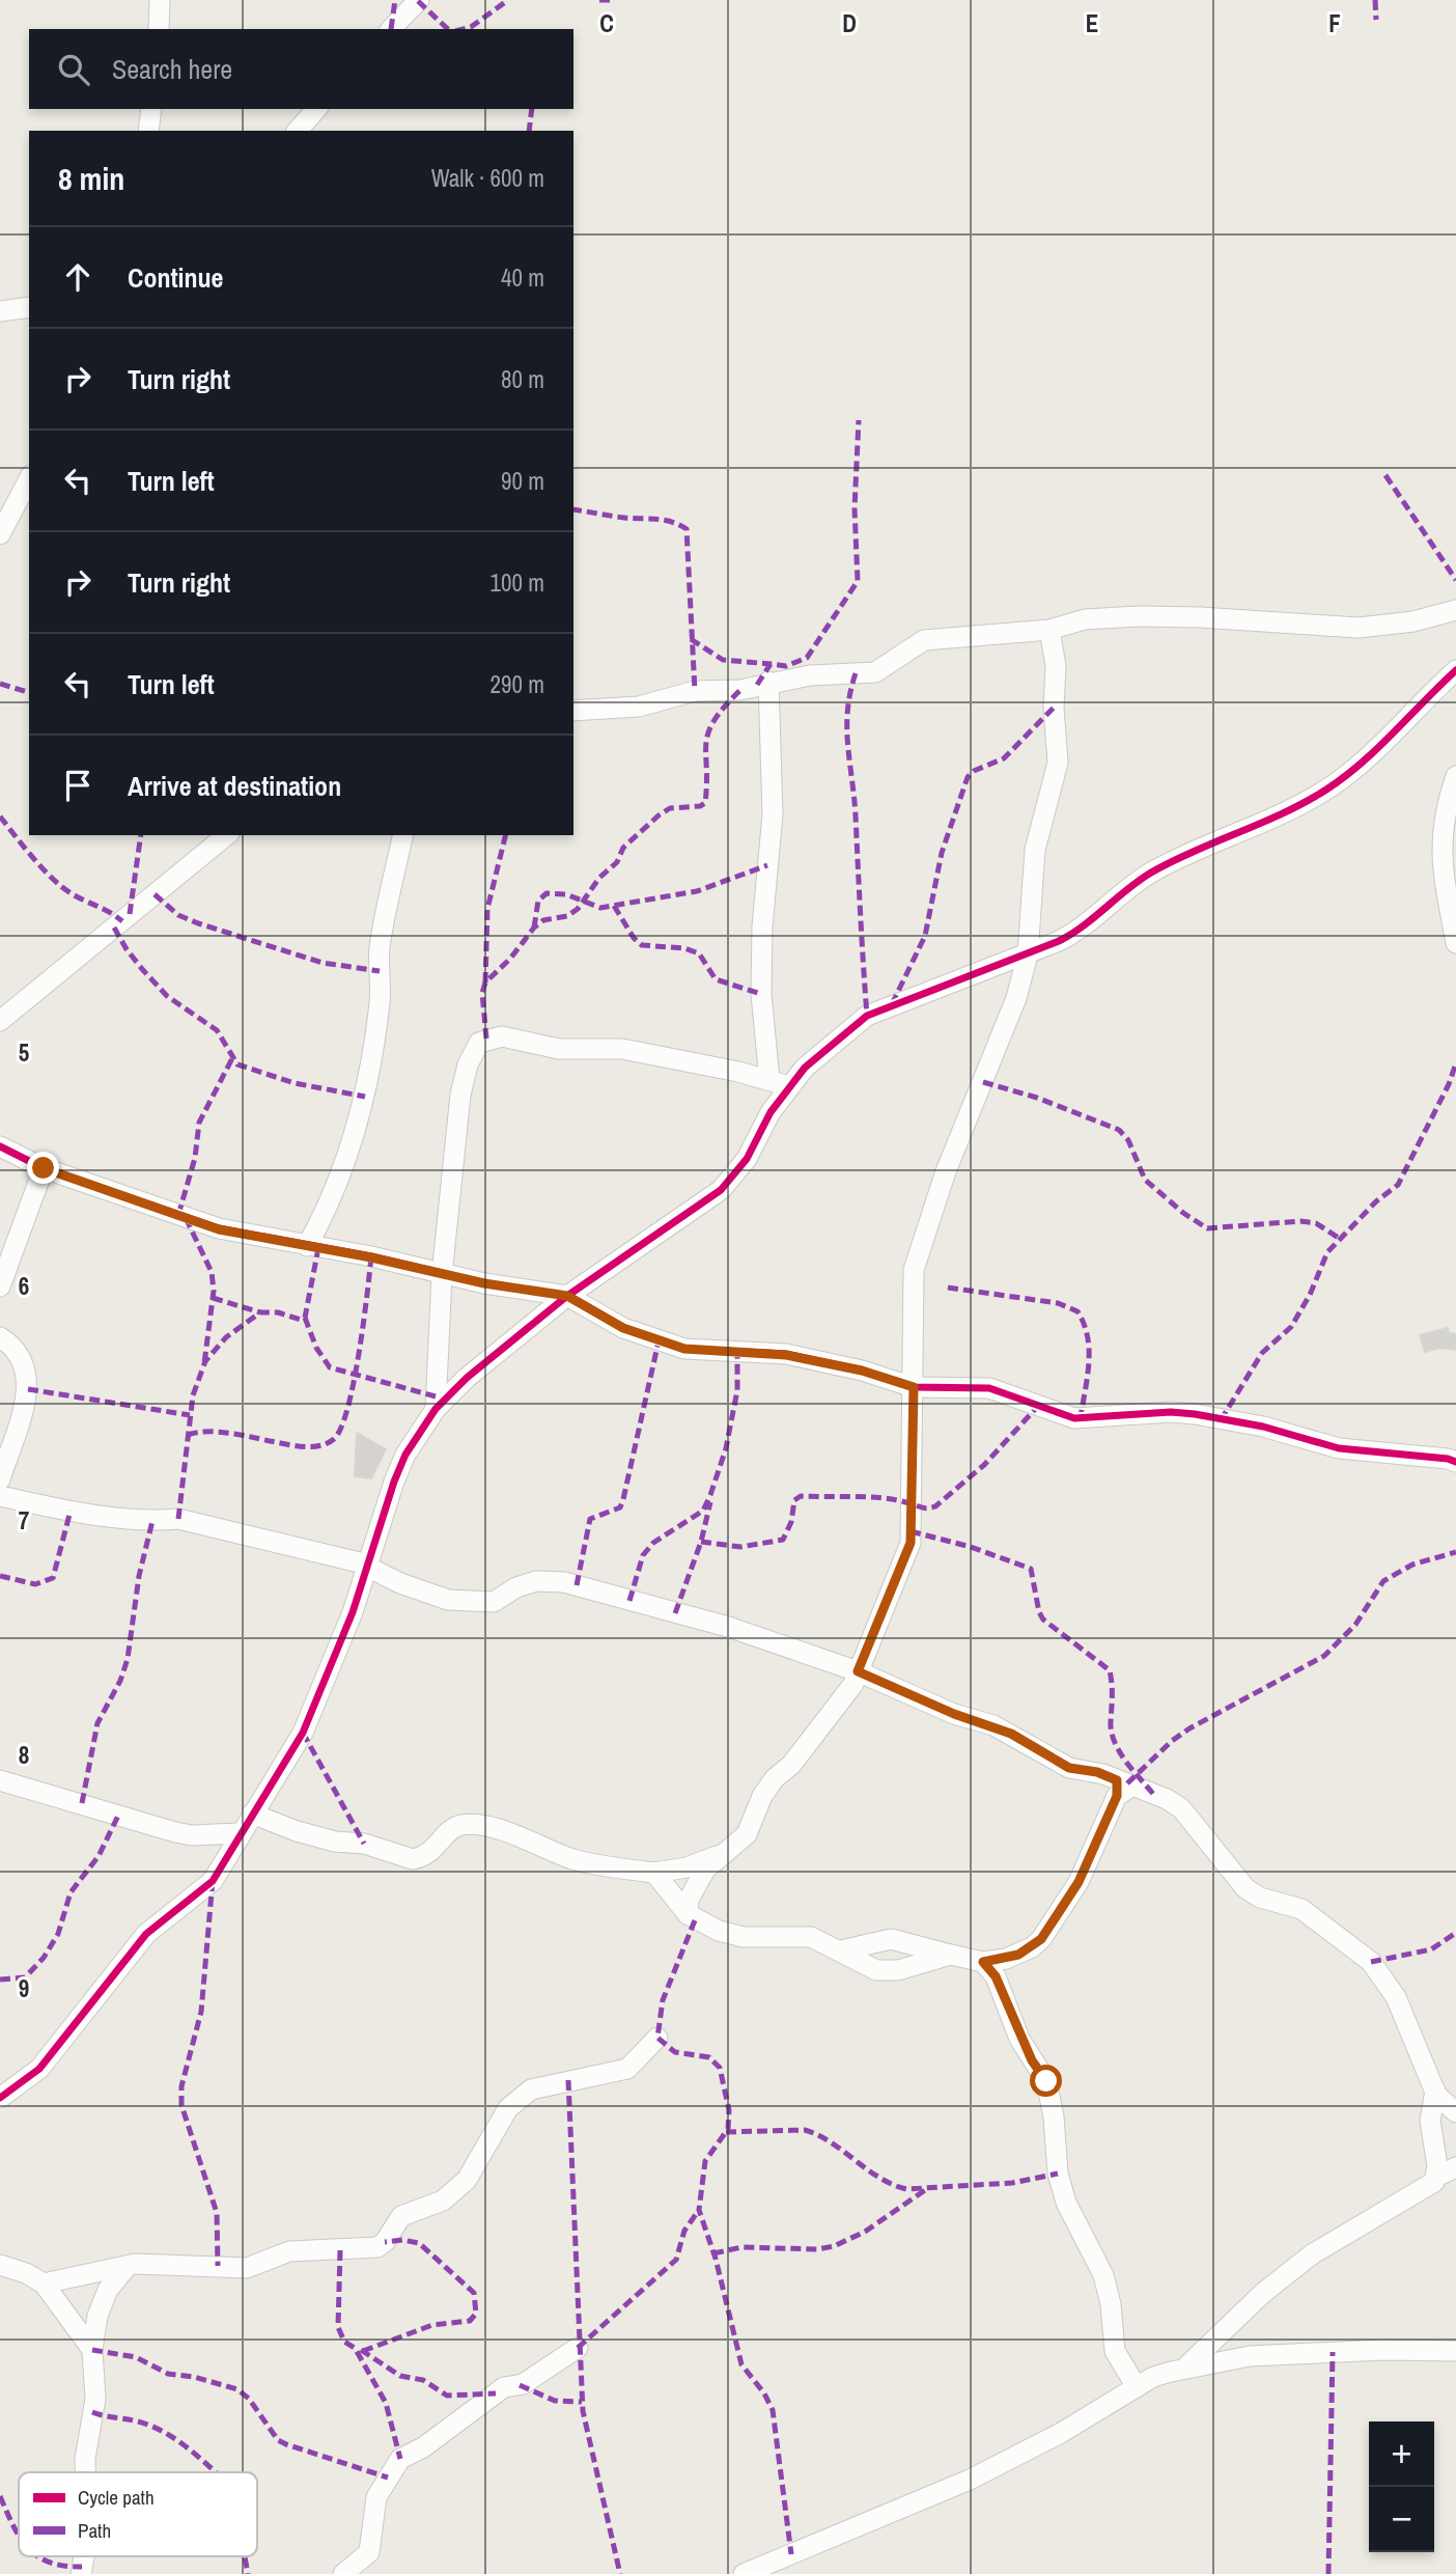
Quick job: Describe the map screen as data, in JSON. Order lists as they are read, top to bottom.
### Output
{
  "legend": ["Cycle path", "Path"],
  "page": {
    "search": "Search here",
    "heading": ["8 min", "Walk · 600 m"],
    "list": [
      ["Continue", "40 m"],
      ["Turn right", "80 m"],
      ["Turn left", "90 m"],
      ["Turn right", "100 m"],
      ["Turn left", "290 m"],
      "Arrive at destination"
    ],
    "map_buttons": ["+", "−"]
  },
  "grid": {
    "columns": [
      "C",
      "D",
      "E",
      "F"
    ],
    "rows": [
      "5",
      "6",
      "7",
      "8",
      "9"
    ]
  }
}
